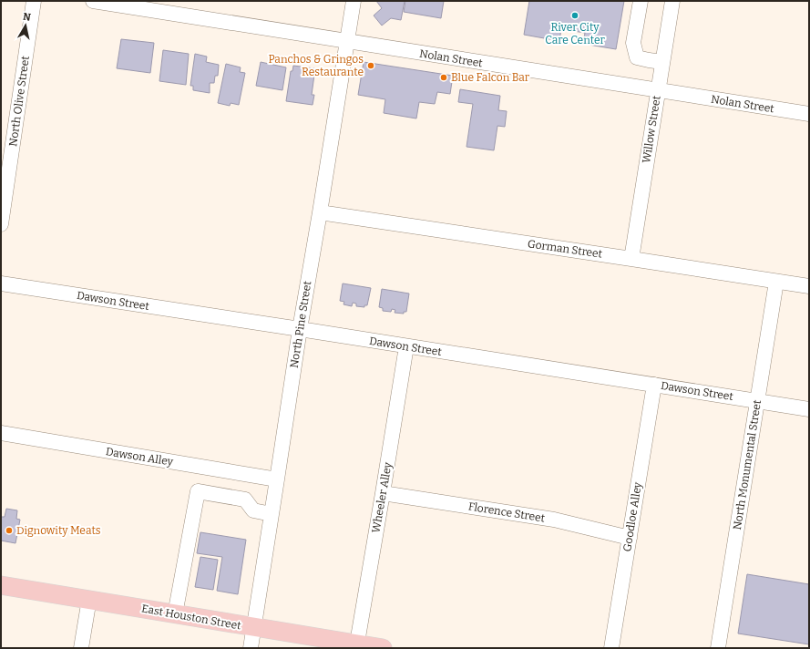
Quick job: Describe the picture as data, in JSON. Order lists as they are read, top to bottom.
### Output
{
  "streets": {
    "main road": ["East Houston Street"],
    "street": [
      "Nolan Street",
      "North Olive Street",
      "Willow Street",
      "Gorman Street",
      "Dawson Street",
      "North Pine Street",
      "Dawson Alley",
      "North Monumental Street",
      "Wheeler Alley",
      "Florence Street",
      "Goodloe Alley"
    ]
  },
  "crossings": [
    ["Nolan Street", "Willow Street"],
    ["Nolan Street", "North Pine Street"],
    ["Willow Street", "Gorman Street"],
    ["Gorman Street", "North Pine Street"],
    ["Gorman Street", "North Monumental Street"],
    ["Dawson Street", "North Pine Street"],
    ["Dawson Street", "North Monumental Street"],
    ["Dawson Street", "Wheeler Alley"],
    ["Dawson Street", "Goodloe Alley"],
    ["North Pine Street", "Dawson Alley"],
    ["North Pine Street", "East Houston Street"],
    ["Wheeler Alley", "Florence Street"],
    ["Wheeler Alley", "East Houston Street"],
    ["Florence Street", "Goodloe Alley"]
  ],
  "places": [
    "River City Care Center",
    "Panchos & Gringos Restaurante",
    "Blue Falcon Bar",
    "Dignowity Meats"
  ],
  "north": "top"
}
